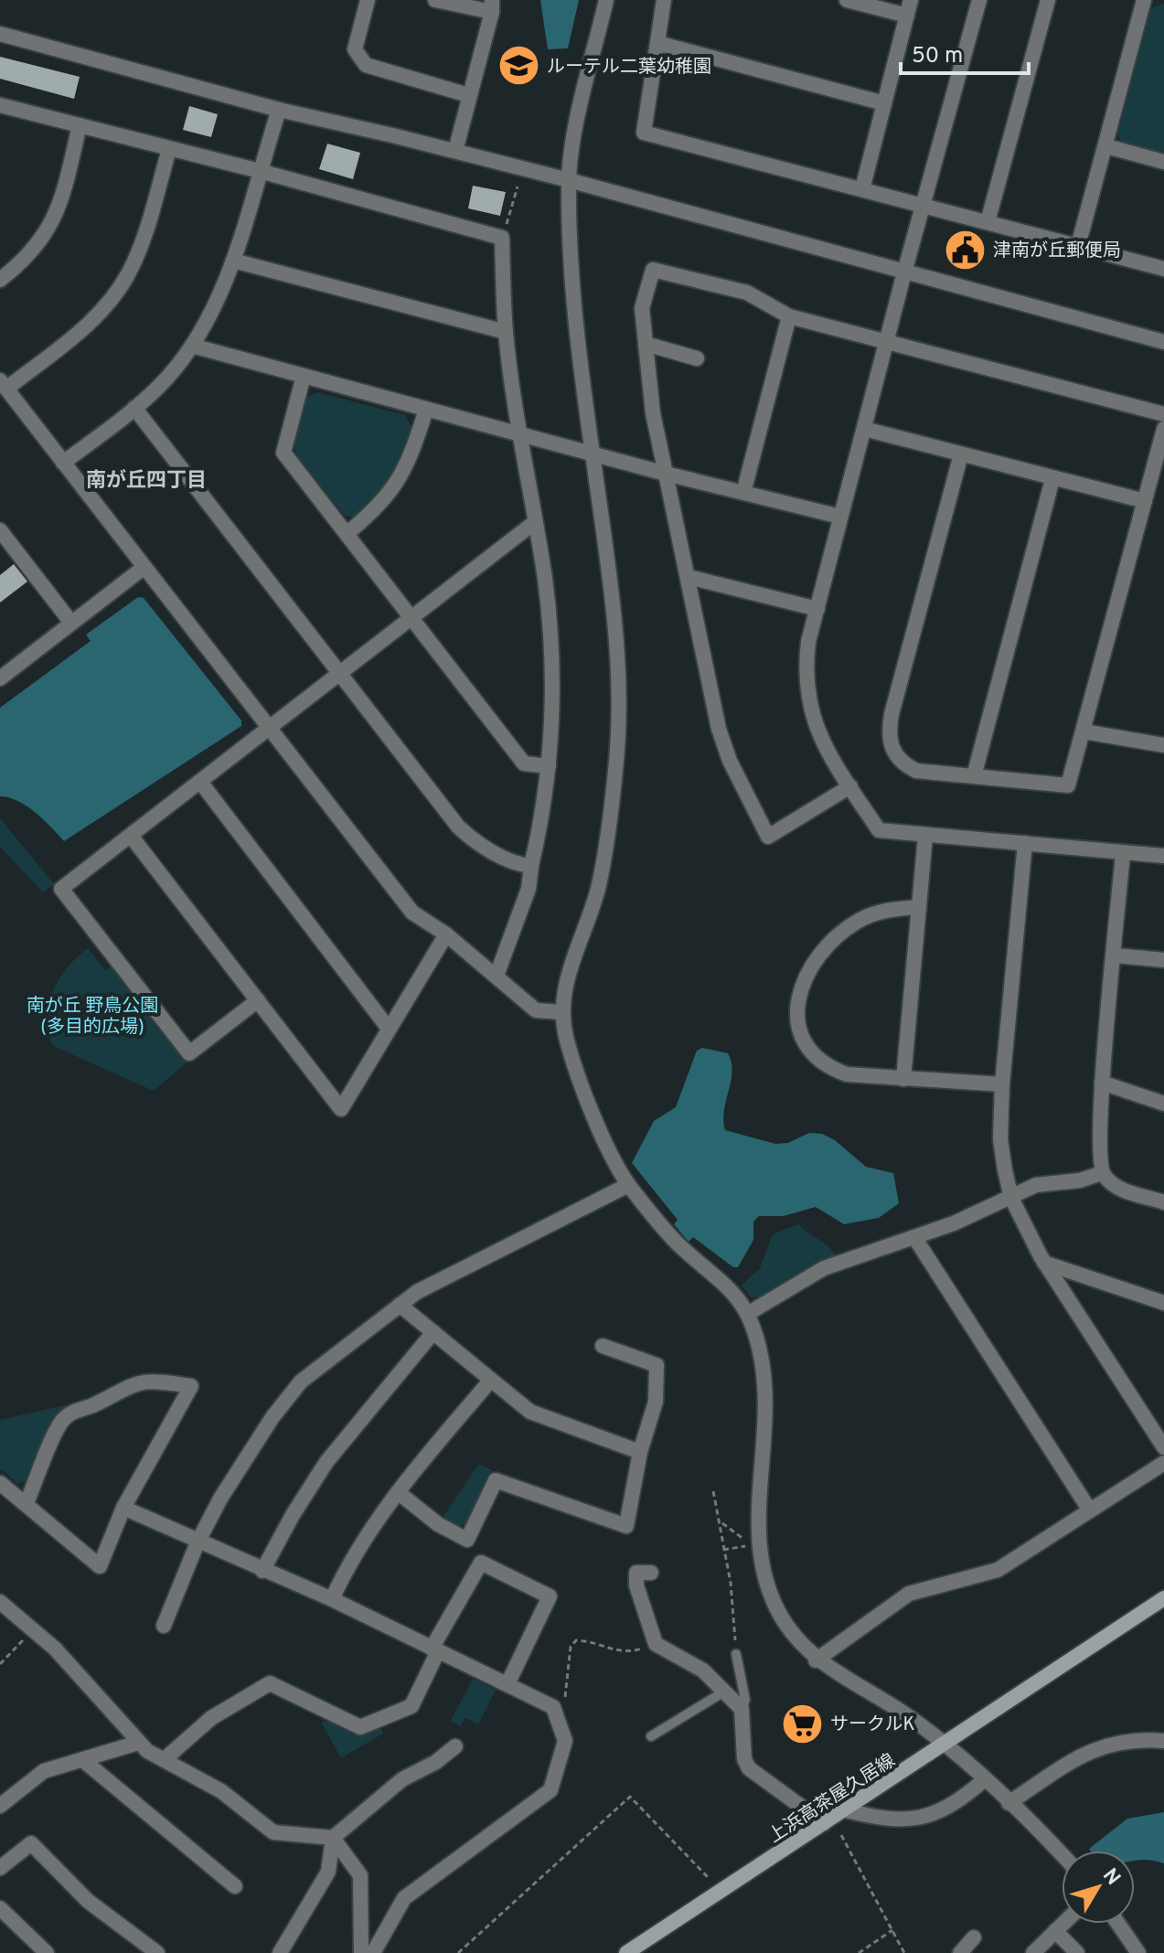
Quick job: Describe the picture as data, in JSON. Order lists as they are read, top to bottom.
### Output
{
  "streets": {
    "main road": ["上浜高茶屋久居線"]
  },
  "districts": ["南が丘四丁目"],
  "parks": ["南が丘 野鳥公園 (多目的広場)"],
  "places": {
    "school or university": ["ルーテル二葉幼稚園"],
    "public building": ["津南が丘郵便局"],
    "supermarket": ["サークルK"]
  },
  "scale_bar": "50 m",
  "north": "top right"
}
